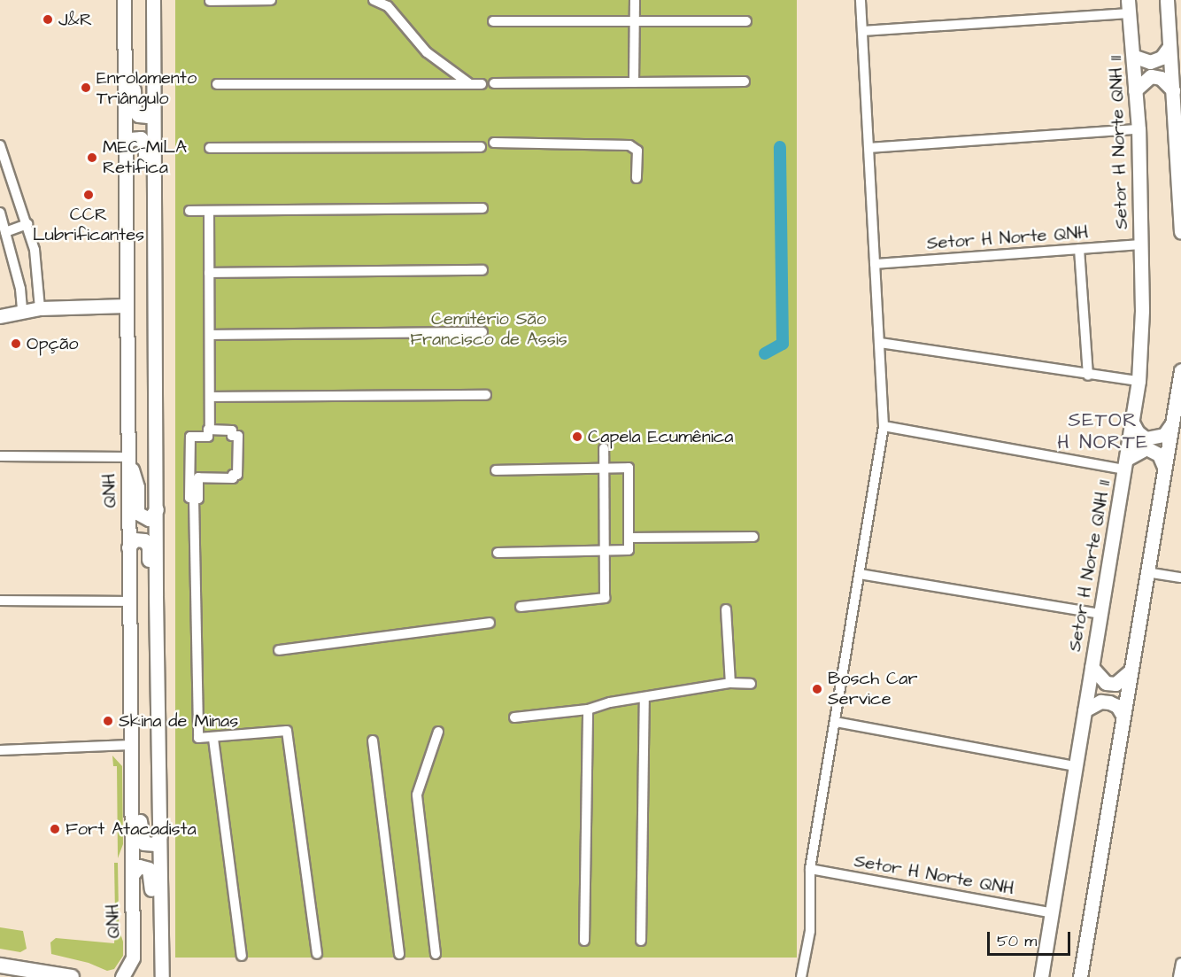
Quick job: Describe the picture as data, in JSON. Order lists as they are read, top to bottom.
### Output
{
  "streets": {
    "street": ["Setor H Norte QNH 11", "Setor H Norte QNH", "QNH"]
  },
  "crossings": [
    ["Setor H Norte QNH 11", "Setor H Norte QNH"]
  ],
  "districts": ["SETOR H NORTE"],
  "parks": ["Cemitério São Francisco de Assis"],
  "places": [
    "J&R",
    "Enrolamento Triângulo",
    "MEC-MILA Retifica",
    "CCR Lubrificantes",
    "Opção",
    "Capela Ecumênica",
    "Bosch Car Service",
    "Skina de Minas",
    "Fort Atacadista"
  ],
  "scale_bar": "50 m"
}
